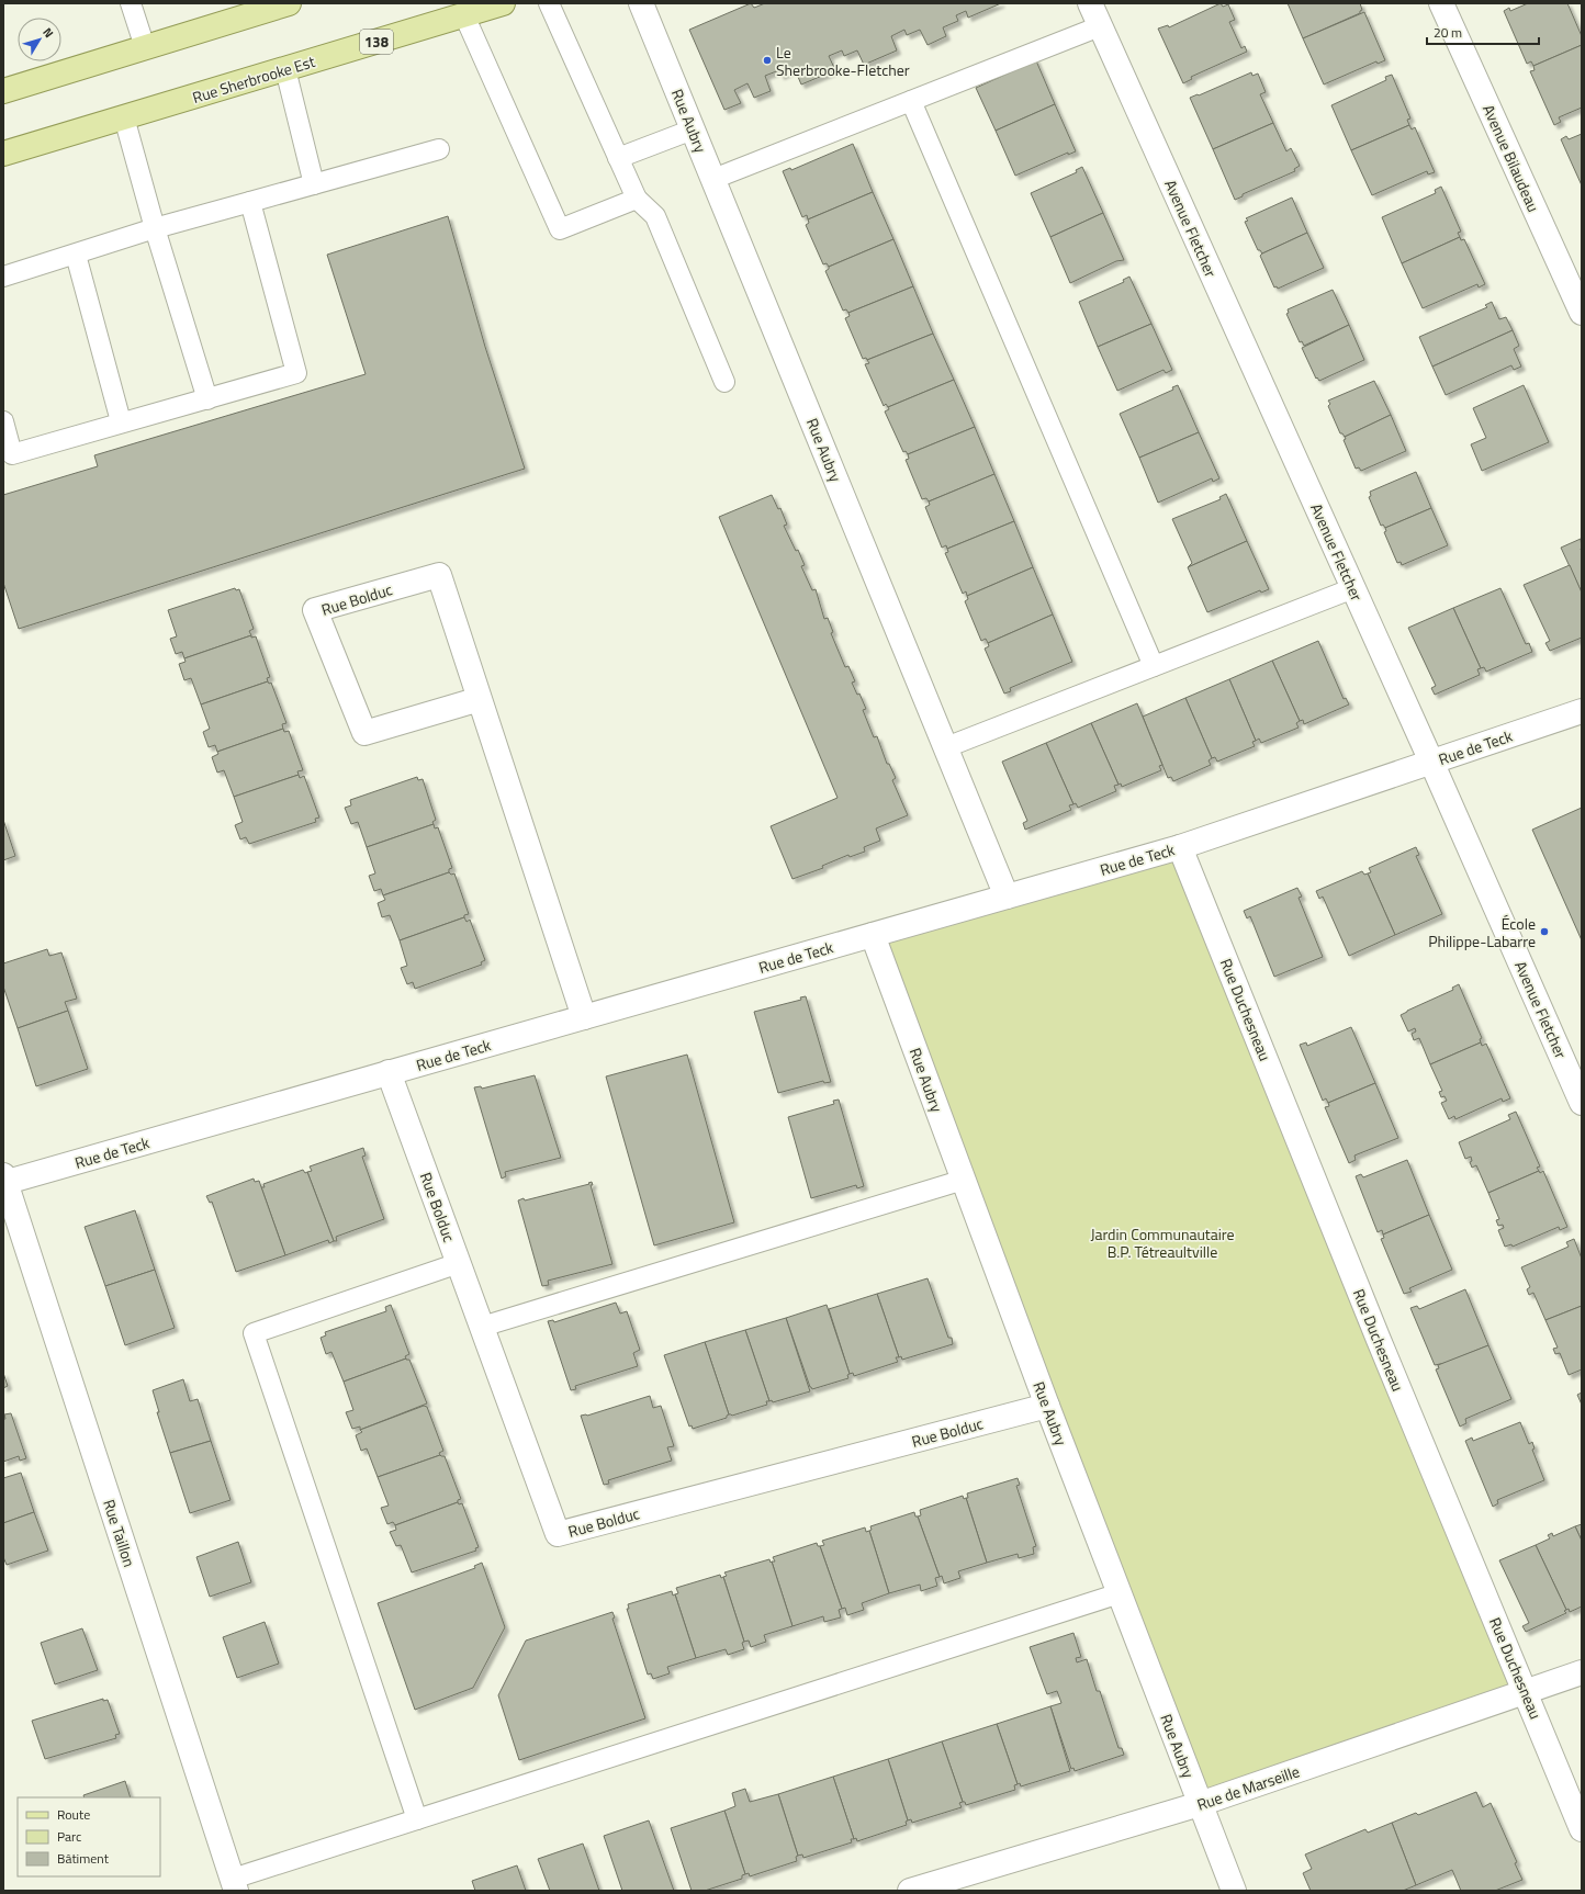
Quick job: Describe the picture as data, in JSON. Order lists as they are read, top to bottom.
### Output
{
  "streets": {
    "main road": ["138", "Rue Sherbrooke Est"],
    "street": [
      "Rue Aubry",
      "Avenue Bilaudeau",
      "Avenue Fletcher",
      "Rue Bolduc",
      "Rue de Teck",
      "Rue Duchesneau",
      "Rue Taillon",
      "Rue de Marseille"
    ]
  },
  "crossings": [
    ["Rue Aubry", "Rue Bolduc"],
    ["Rue Aubry", "Rue de Teck"],
    ["Rue Aubry", "Rue de Marseille"],
    ["Avenue Fletcher", "Rue de Teck"],
    ["Rue Bolduc", "Rue de Teck"],
    ["Rue de Teck", "Rue Duchesneau"],
    ["Rue de Teck", "Rue Taillon"],
    ["Rue Duchesneau", "Rue de Marseille"]
  ],
  "parks": ["Jardin Communautaire B.P. Tétreaultville"],
  "places": ["Le Sherbrooke-Fletcher", "École Philippe-Labarre"],
  "legend": ["Route", "Parc", "Bâtiment"],
  "scale_bar": "20 m",
  "north": "top right"
}
